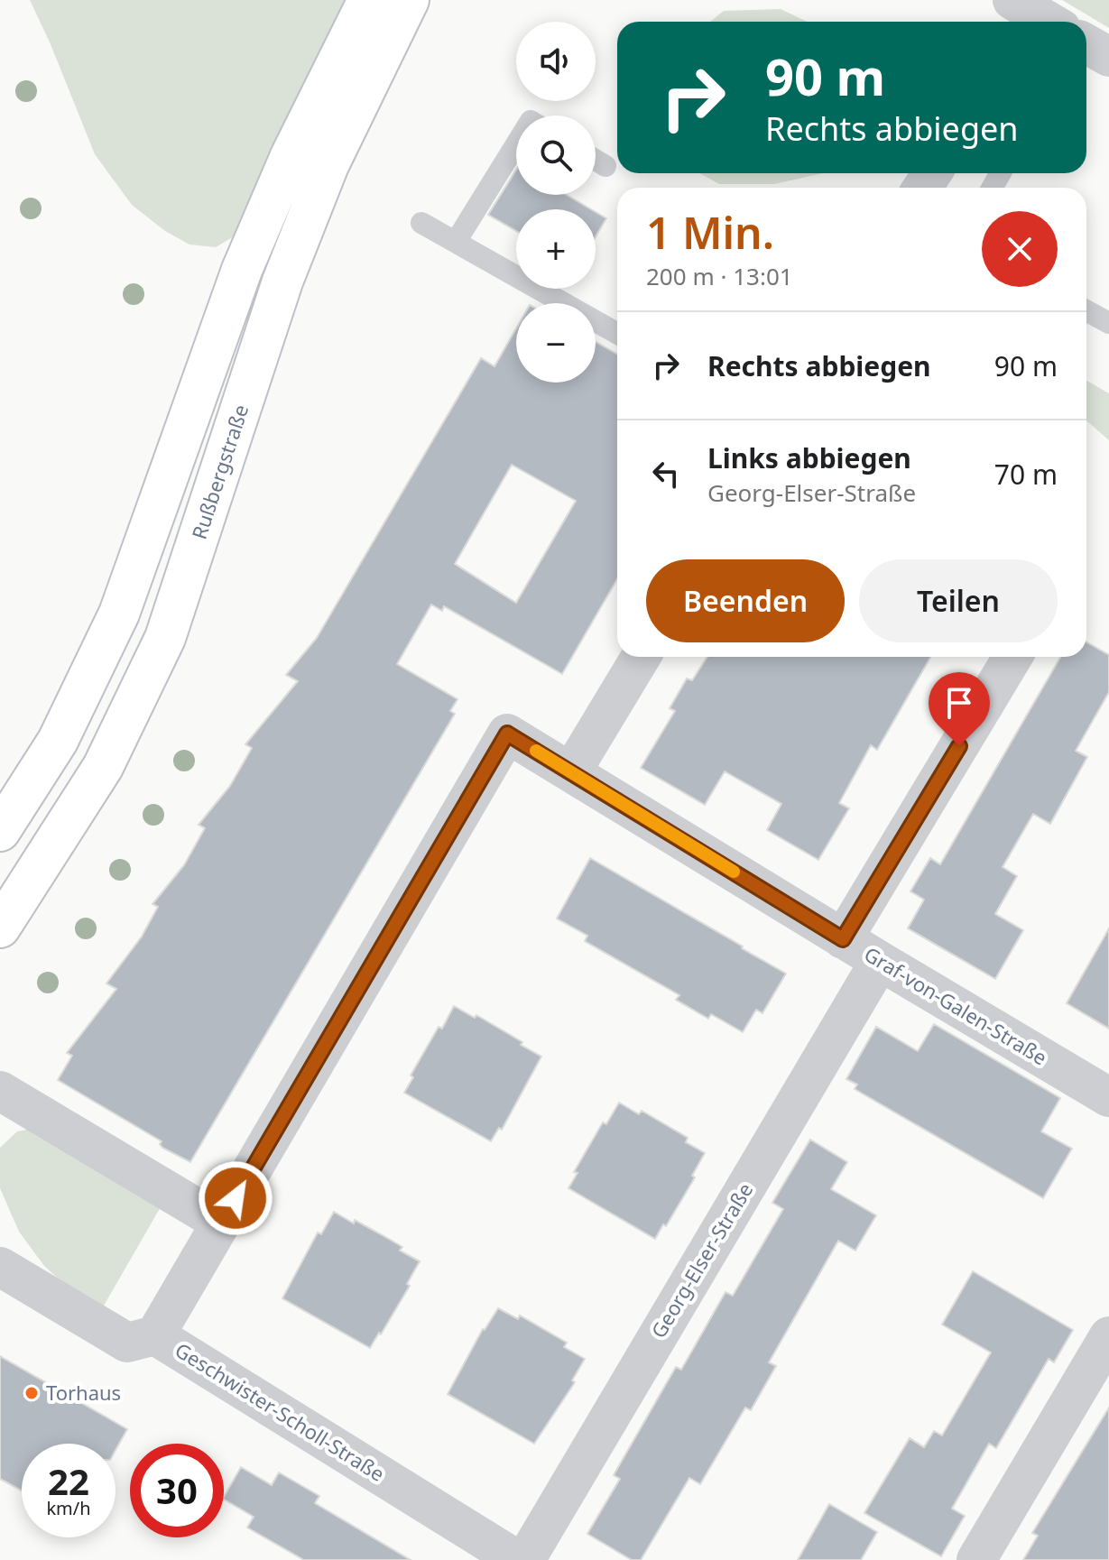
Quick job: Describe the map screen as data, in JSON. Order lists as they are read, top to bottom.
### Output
{
  "streets": {
    "street": [
      "Rußbergstraße",
      "Graf-von-Galen-Straße",
      "Georg-Elser-Straße",
      "Geschwister-Scholl-Straße"
    ]
  },
  "crossings": [
    ["Graf-von-Galen-Straße", "Georg-Elser-Straße"],
    ["Graf-von-Galen-Straße", "Geschwister-Scholl-Straße"]
  ],
  "places": ["Torhaus"],
  "page": {
    "map_buttons": ["+", "−"],
    "turn": ["90 m", "Rechts abbiegen"],
    "heading": ["1 Min.", "200 m · 13:01"],
    "list": [
      {
        "name": "Rechts abbiegen",
        "value": "90 m"
      },
      {
        "name": "Links abbiegen",
        "note": "Georg-Elser-Straße",
        "value": "70 m"
      }
    ],
    "buttons": ["Beenden", "Teilen"],
    "speed": "22 km/h",
    "limit": "30"
  }
}
